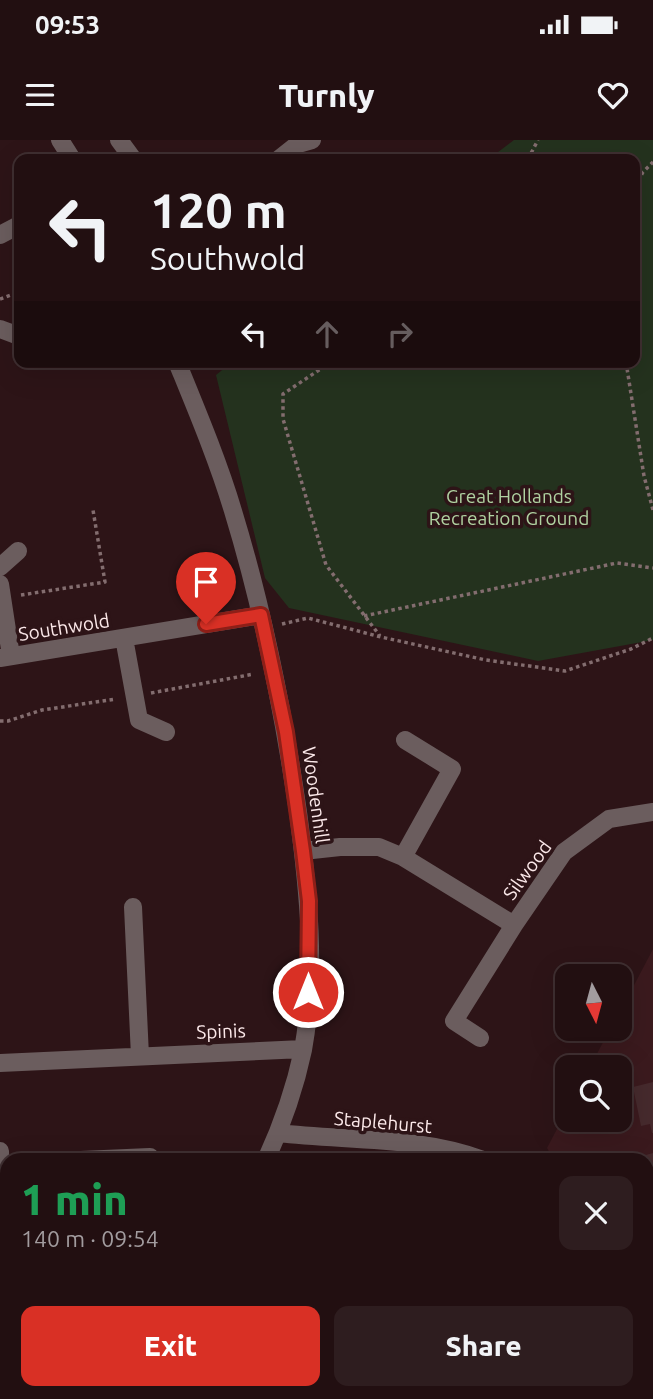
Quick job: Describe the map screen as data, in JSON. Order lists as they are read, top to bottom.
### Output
{
  "streets": {
    "street": [
      "Southwold",
      "Woodenhill",
      "Silwood",
      "Spinis",
      "Staplehurst"
    ]
  },
  "crossings": [
    ["Southwold", "Woodenhill"],
    ["Woodenhill", "Silwood"],
    ["Woodenhill", "Spinis"],
    ["Woodenhill", "Staplehurst"]
  ],
  "parks": ["Great Hollands Recreation Ground"],
  "north": "bottom",
  "page": {
    "status": "09:53",
    "header": "Turnly",
    "turn": ["120 m", "Southwold"],
    "heading": ["1 min", "140 m · 09:54"],
    "buttons": ["Exit", "Share"]
  }
}
